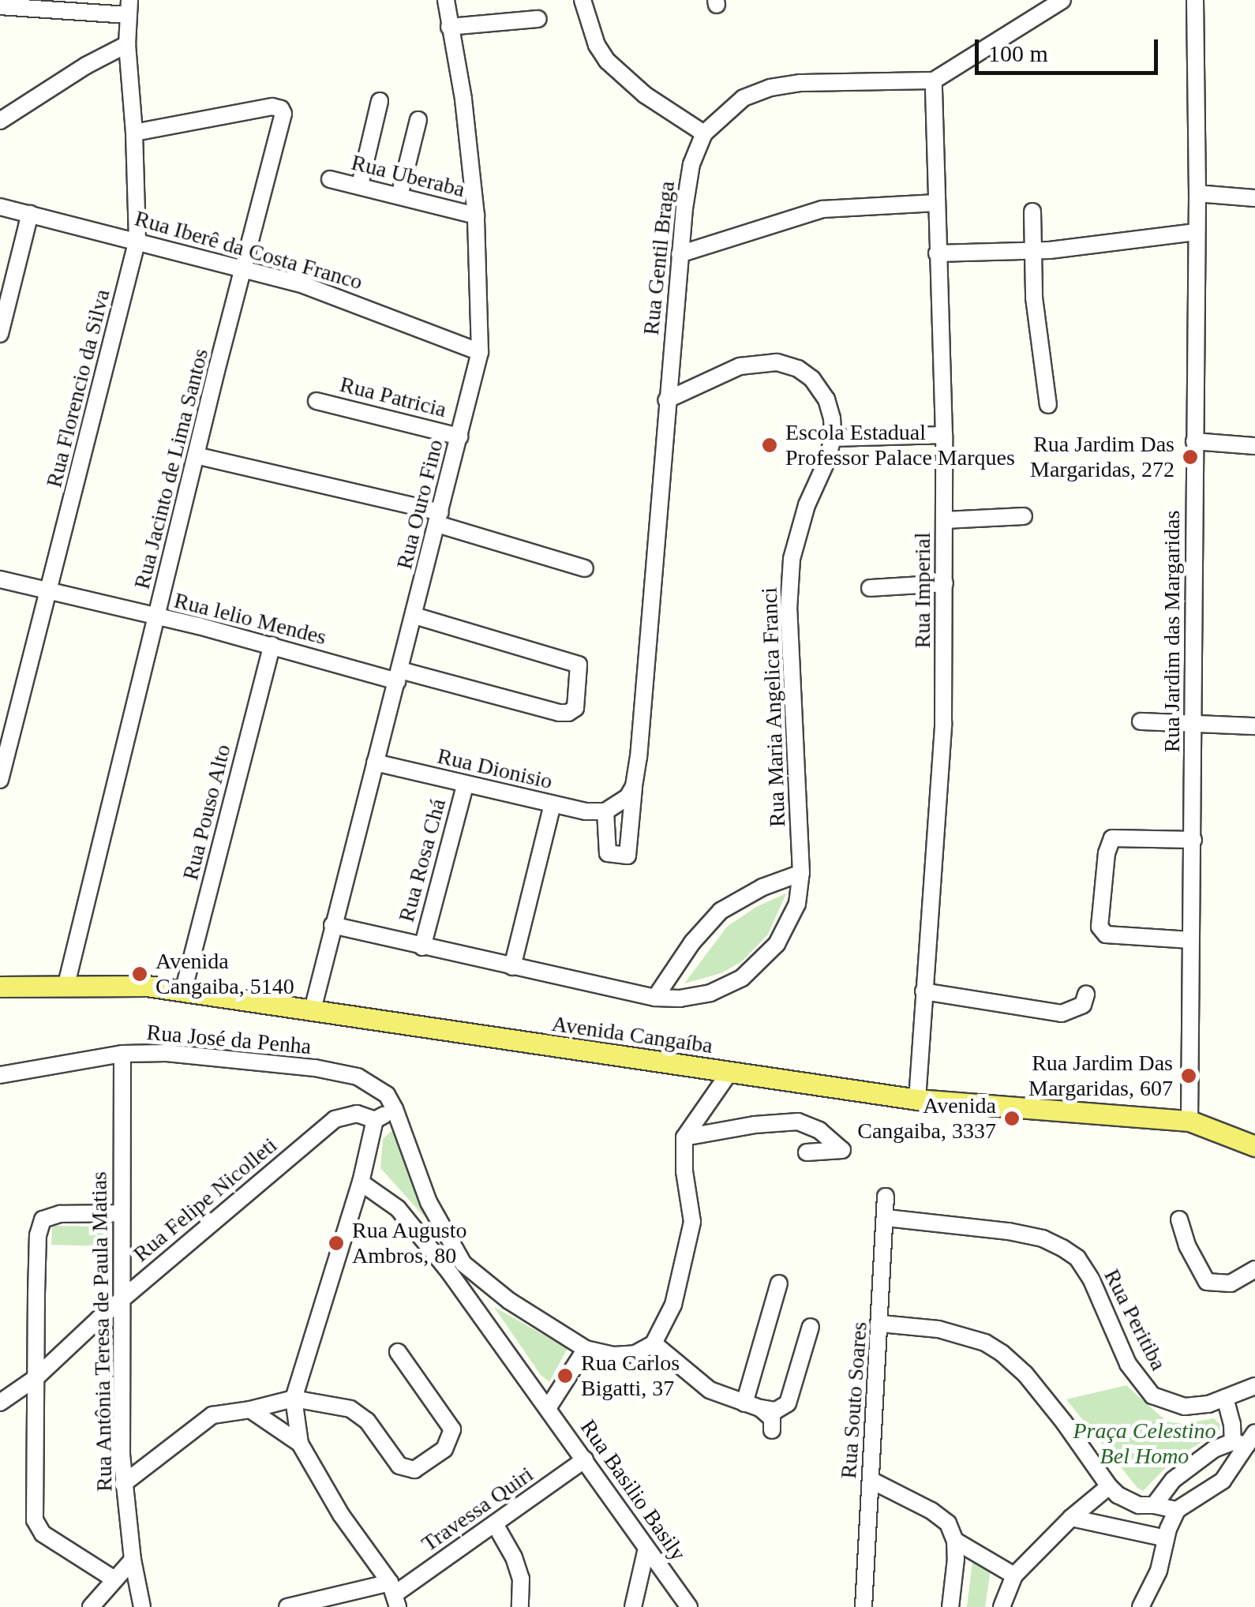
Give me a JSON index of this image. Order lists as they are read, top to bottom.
{
  "streets": {
    "main road": ["Avenida Cangaíba"],
    "street": [
      "Rua Uberaba",
      "Rua Iberê da Costa Franco",
      "Rua Gentil Braga",
      "Rua Florencio da Silva",
      "Rua Patricia",
      "Rua Jacinto de Lima Santos",
      "Rua Ouro Fino",
      "Rua Imperial",
      "Rua lelio Mendes",
      "Rua Jardim das Margaridas",
      "Rua Maria Angelica Franci",
      "Rua Dionisio",
      "Rua Pouso Alto",
      "Rua Rosa Chá",
      "Rua José da Penha",
      "Rua Felipe Nicolleti",
      "Rua Peritiba",
      "Rua Antônia Teresa de Paula Matias",
      "Rua Souto Soares",
      "Rua Basilio Basily",
      "Travessa Quiri"
    ]
  },
  "crossings": [
    ["Rua Uberaba", "Rua Ouro Fino"],
    ["Rua Iberê da Costa Franco", "Rua Florencio da Silva"],
    ["Rua Iberê da Costa Franco", "Rua Jacinto de Lima Santos"],
    ["Rua Iberê da Costa Franco", "Rua Ouro Fino"],
    ["Rua Gentil Braga", "Rua Imperial"],
    ["Rua Gentil Braga", "Rua Maria Angelica Franci"],
    ["Rua Gentil Braga", "Rua Dionisio"],
    ["Rua Florencio da Silva", "Rua Jacinto de Lima Santos"],
    ["Rua Florencio da Silva", "Rua lelio Mendes"],
    ["Rua Patricia", "Rua Ouro Fino"],
    ["Rua Jacinto de Lima Santos", "Rua lelio Mendes"],
    ["Rua Jacinto de Lima Santos", "Avenida Cangaíba"],
    ["Rua Ouro Fino", "Rua lelio Mendes"],
    ["Rua Ouro Fino", "Rua Dionisio"],
    ["Rua Ouro Fino", "Avenida Cangaíba"],
    ["Rua Imperial", "Avenida Cangaíba"],
    ["Rua lelio Mendes", "Rua Pouso Alto"],
    ["Rua Jardim das Margaridas", "Avenida Cangaíba"],
    ["Rua Dionisio", "Rua Rosa Chá"],
    ["Rua Pouso Alto", "Avenida Cangaíba"],
    ["Rua José da Penha", "Rua Antônia Teresa de Paula Matias"],
    ["Rua Felipe Nicolleti", "Rua Antônia Teresa de Paula Matias"],
    ["Rua Peritiba", "Rua Souto Soares"],
    ["Rua Basilio Basily", "Travessa Quiri"]
  ],
  "parks": ["Praça Celestino Bel Homo"],
  "places": [
    "Escola Estadual Professor Palace Marques",
    "Rua Jardim Das Margaridas, 272",
    "Avenida Cangaiba, 5140",
    "Rua Jardim Das Margaridas, 607",
    "Avenida Cangaiba, 3337",
    "Rua Augusto Ambros, 80",
    "Rua Carlos Bigatti, 37"
  ],
  "scale_bar": "100 m"
}
